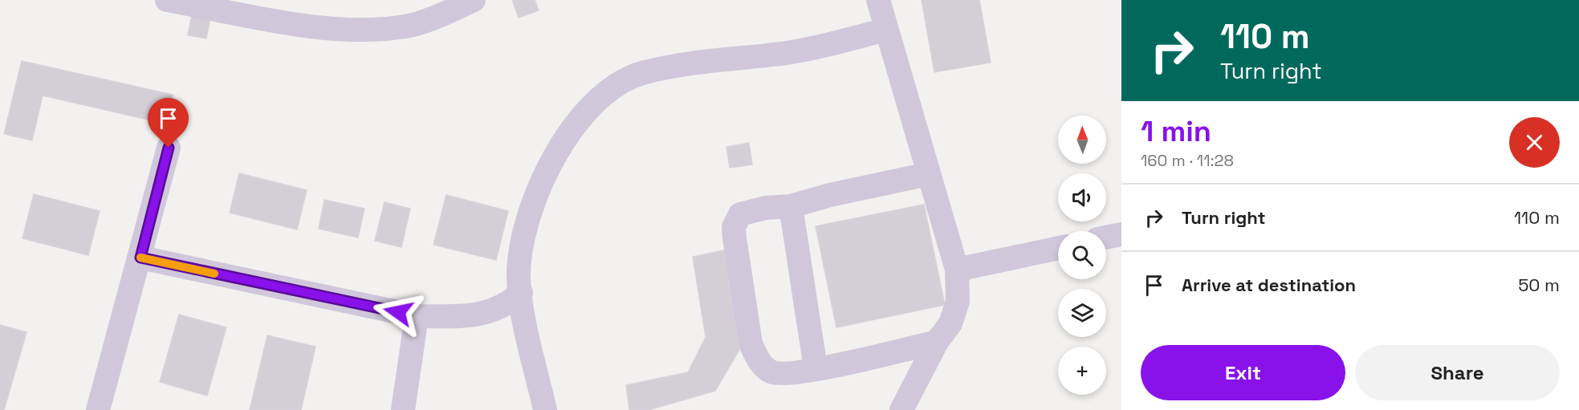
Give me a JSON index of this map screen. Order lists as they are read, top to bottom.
{
  "north": "top",
  "page": {
    "turn": ["110 m", "Turn right"],
    "heading": ["1 min", "160 m · 11:28"],
    "map_buttons": "+",
    "list": [
      {
        "name": "Turn right",
        "value": "110 m"
      },
      {
        "name": "Arrive at destination",
        "value": "50 m"
      }
    ],
    "buttons": ["Exit", "Share"]
  }
}
